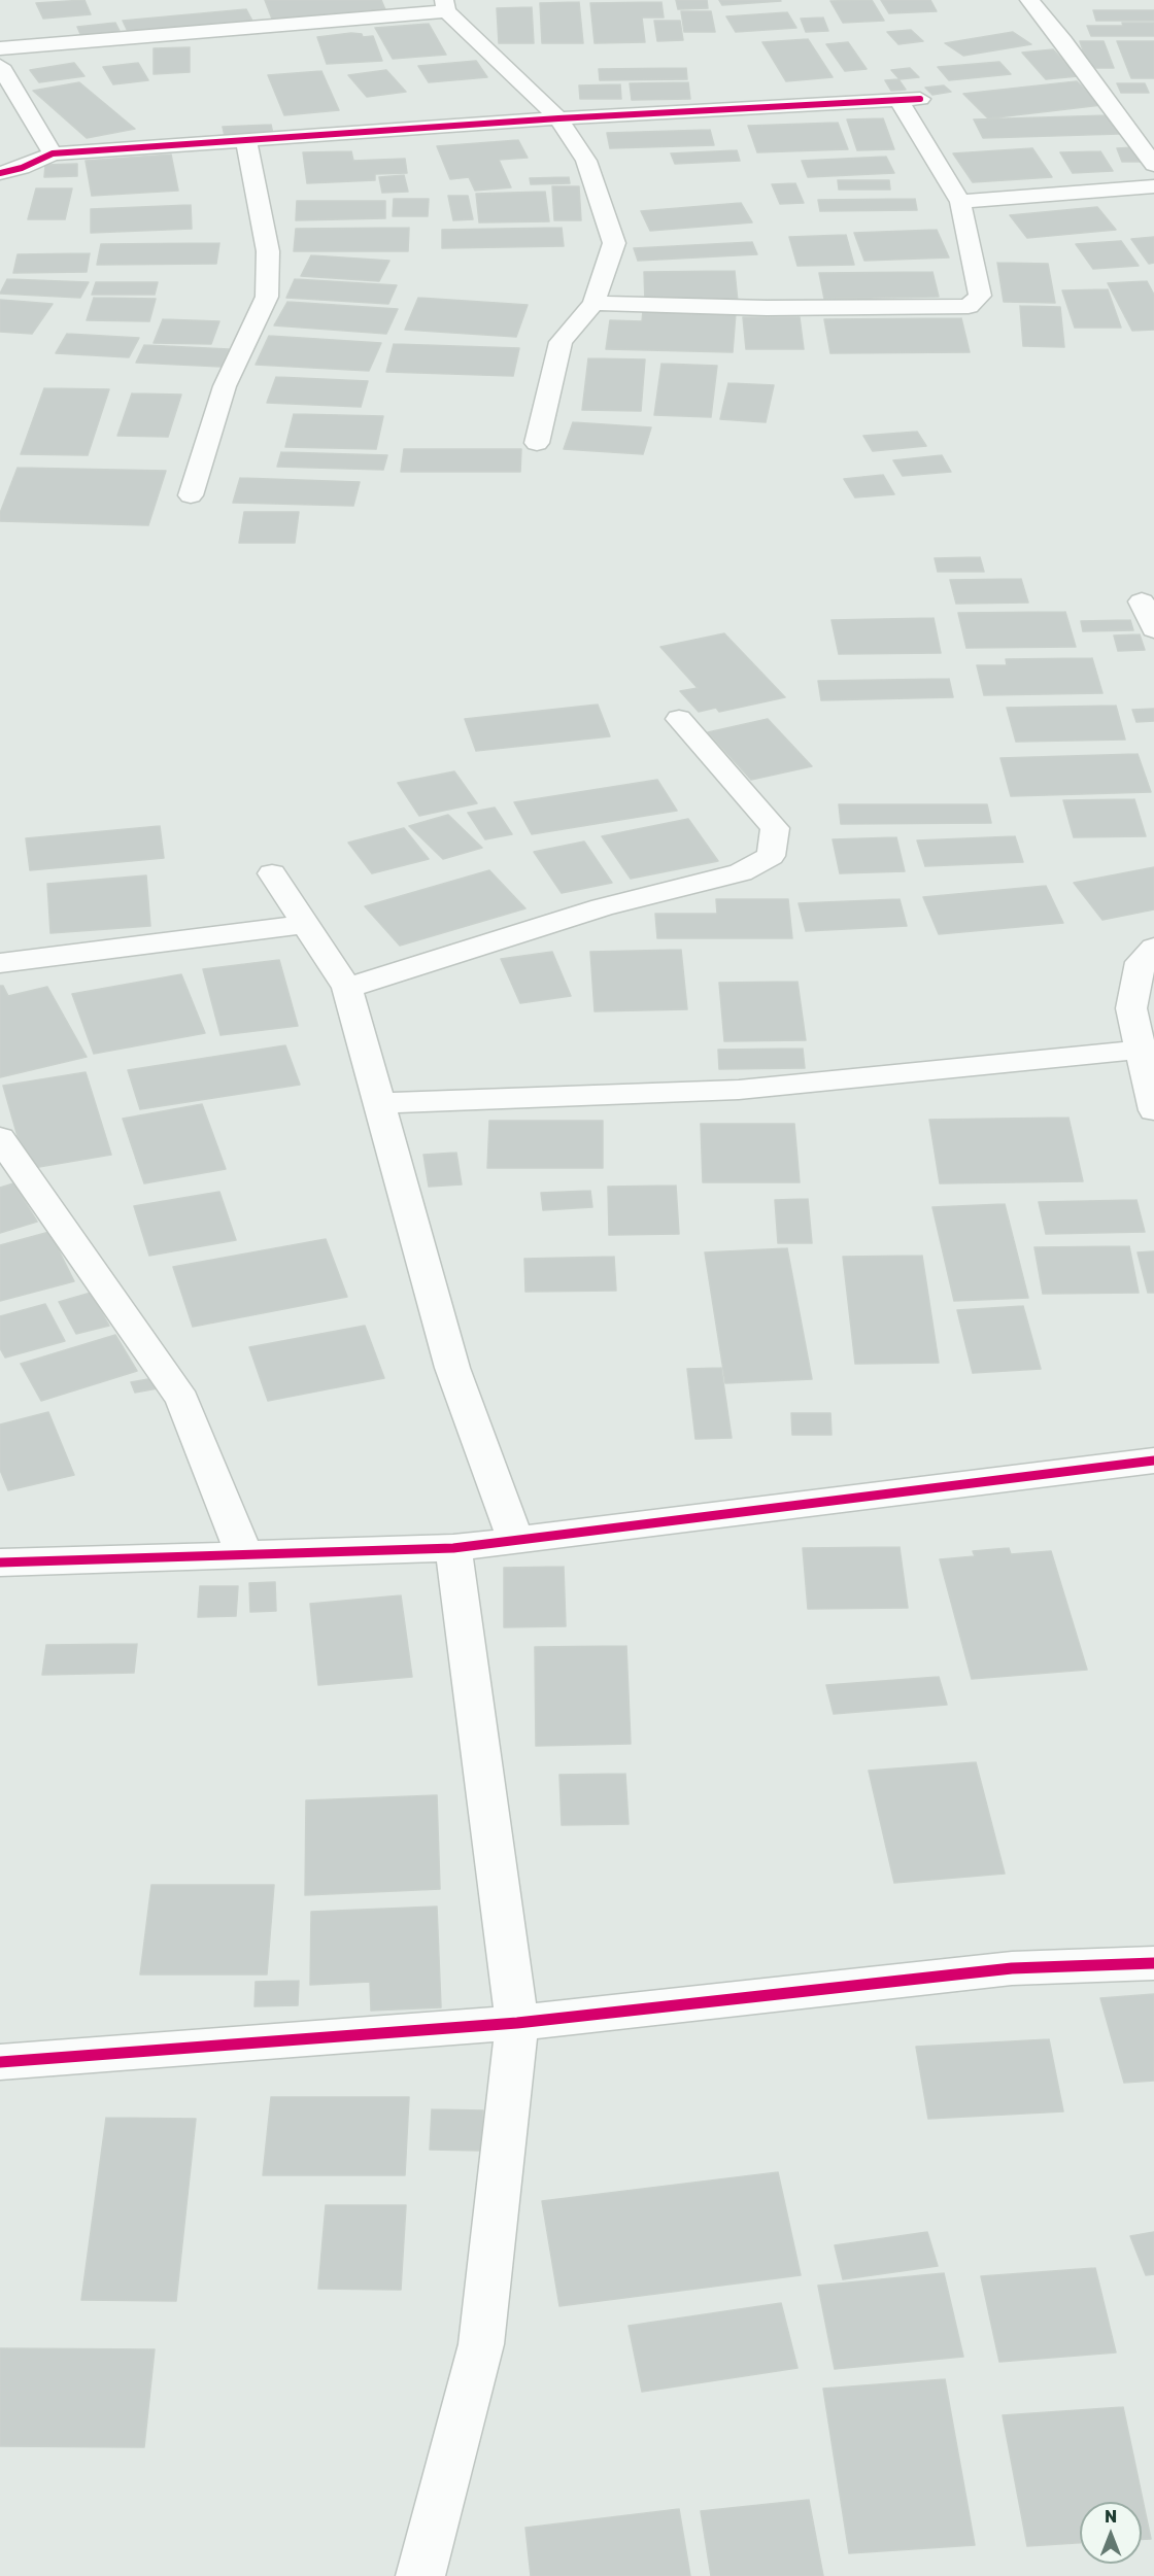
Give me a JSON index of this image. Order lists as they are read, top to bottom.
{
  "north": "top"
}
